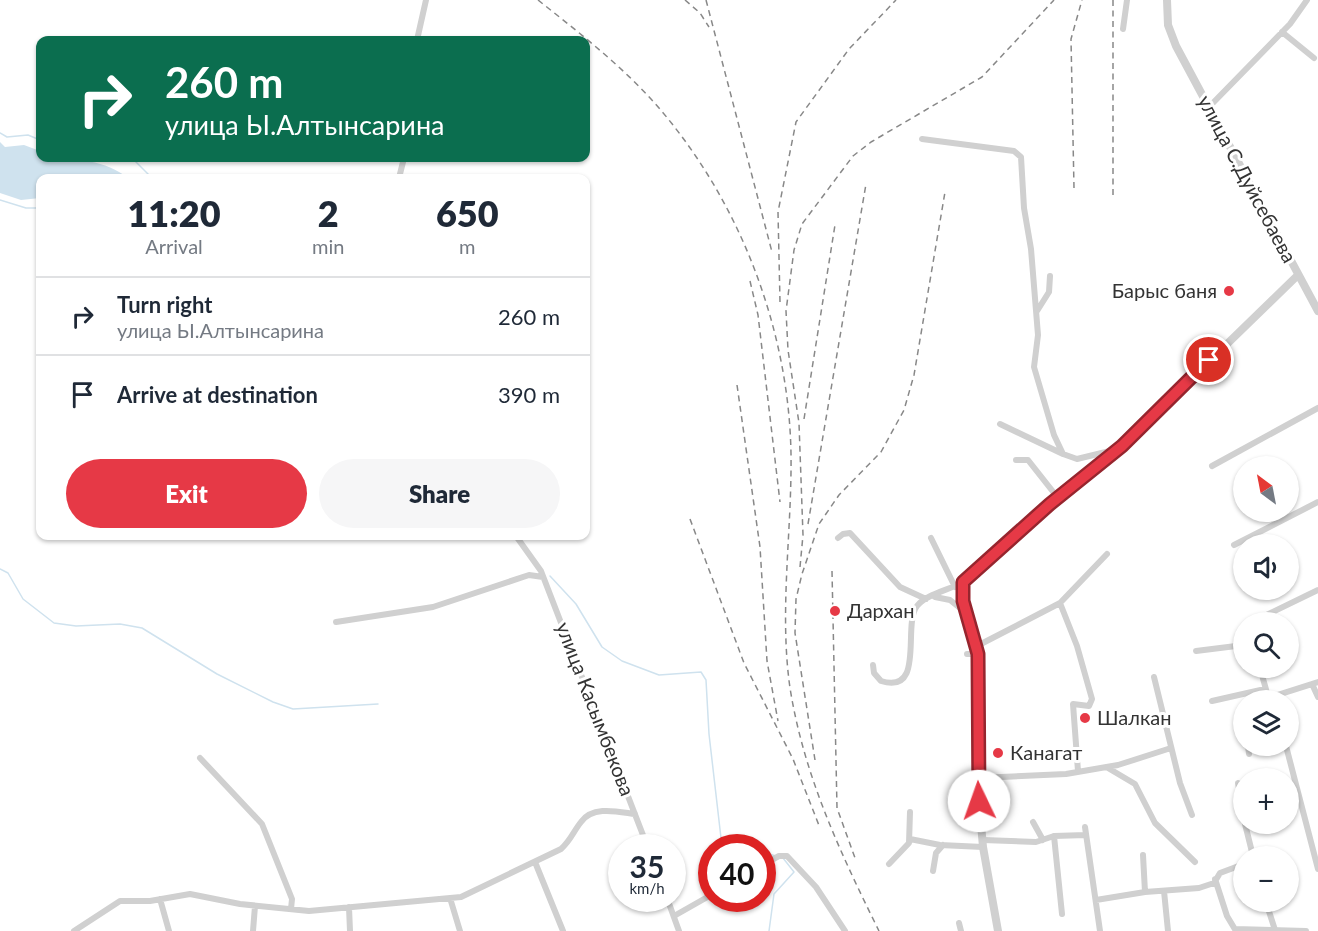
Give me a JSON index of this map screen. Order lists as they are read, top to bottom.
{
  "streets": {
    "street": ["улица С.Дуйсебаева", "улица Касымбекова"]
  },
  "places": [
    "Барыс баня",
    "Дархан",
    "Шалкан",
    "Канагат"
  ],
  "north": "top left",
  "page": {
    "turn": ["260 m", "улица Ы.Алтынсарина"],
    "eta": [
      "11:20",
      "Arrival",
      "2",
      "min",
      "650",
      "m"
    ],
    "list": [
      {
        "name": "Turn right",
        "note": "улица Ы.Алтынсарина",
        "value": "260 m"
      },
      {
        "name": "Arrive at destination",
        "value": "390 m"
      }
    ],
    "buttons": ["Exit", "Share"],
    "map_buttons": ["+", "−"],
    "speed": "35 km/h",
    "limit": "40"
  }
}
